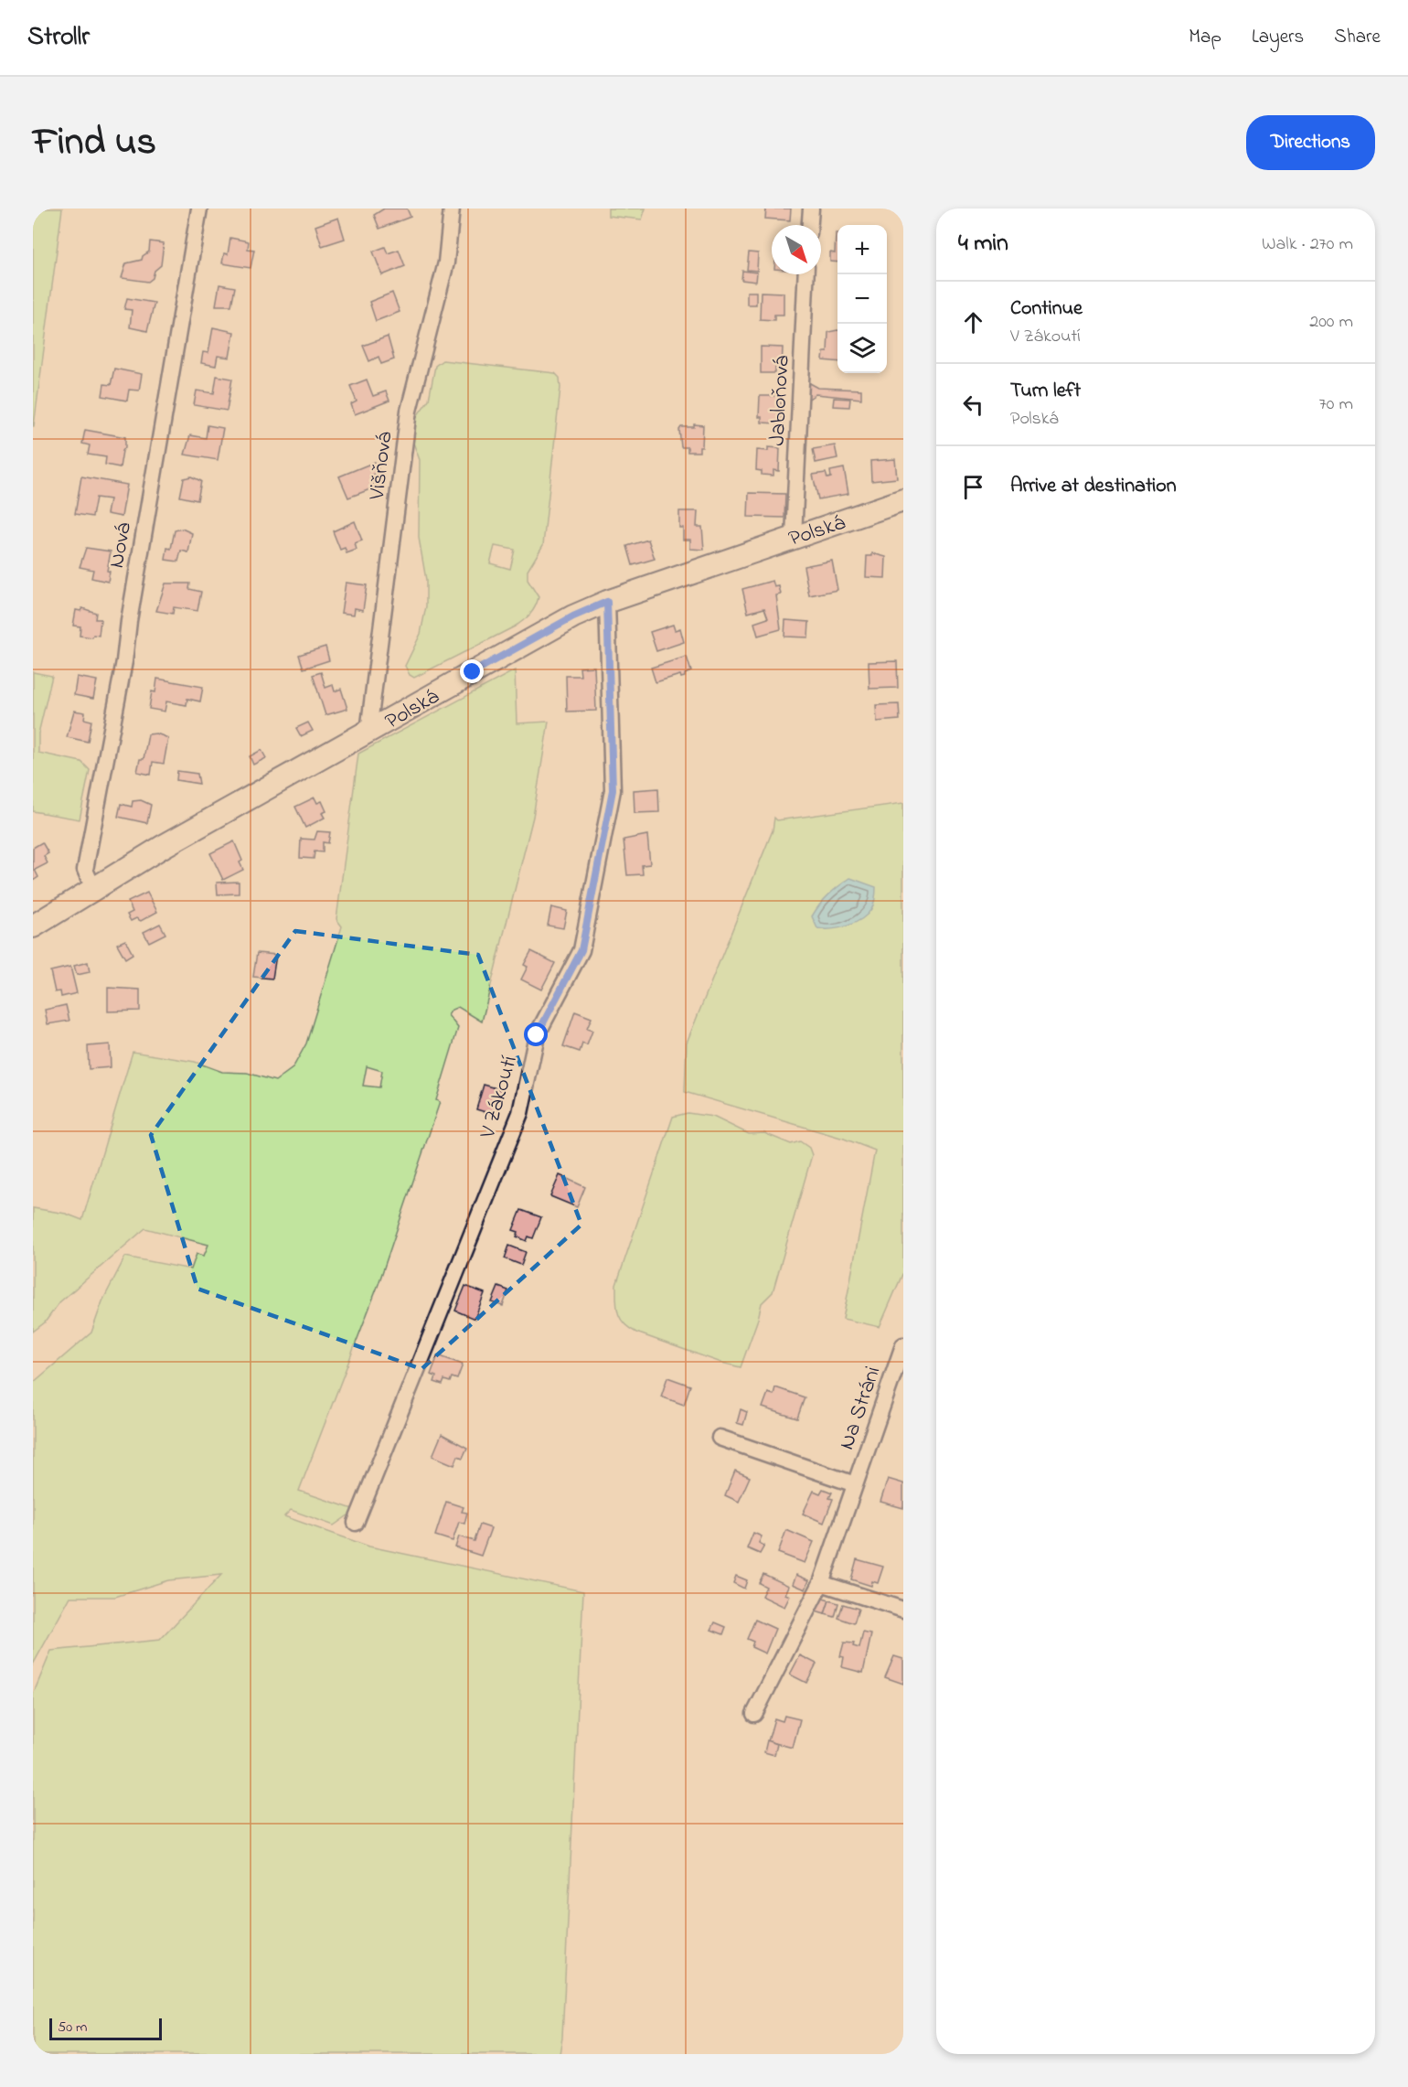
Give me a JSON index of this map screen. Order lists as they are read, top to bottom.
{
  "streets": {
    "street": [
      "Jabloňová",
      "Višňová",
      "Polská",
      "Nová",
      "V Zákoutí",
      "Na Stráni"
    ]
  },
  "crossings": [
    ["Jabloňová", "Polská"],
    ["Višňová", "Polská"],
    ["Polská", "Nová"],
    ["Polská", "V Zákoutí"]
  ],
  "scale_bar": "50 m",
  "north": "bottom right",
  "page": {
    "header": "Strollr",
    "nav": ["Map", "Layers", "Share"],
    "title": "Find us",
    "buttons": "Directions",
    "heading": ["4 min", "Walk · 270 m"],
    "map_buttons": ["+", "−"],
    "list": [
      ["Continue", "V Zákoutí", "200 m"],
      ["Turn left", "Polská", "70 m"],
      "Arrive at destination"
    ],
    "scale": "50 m"
  }
}
